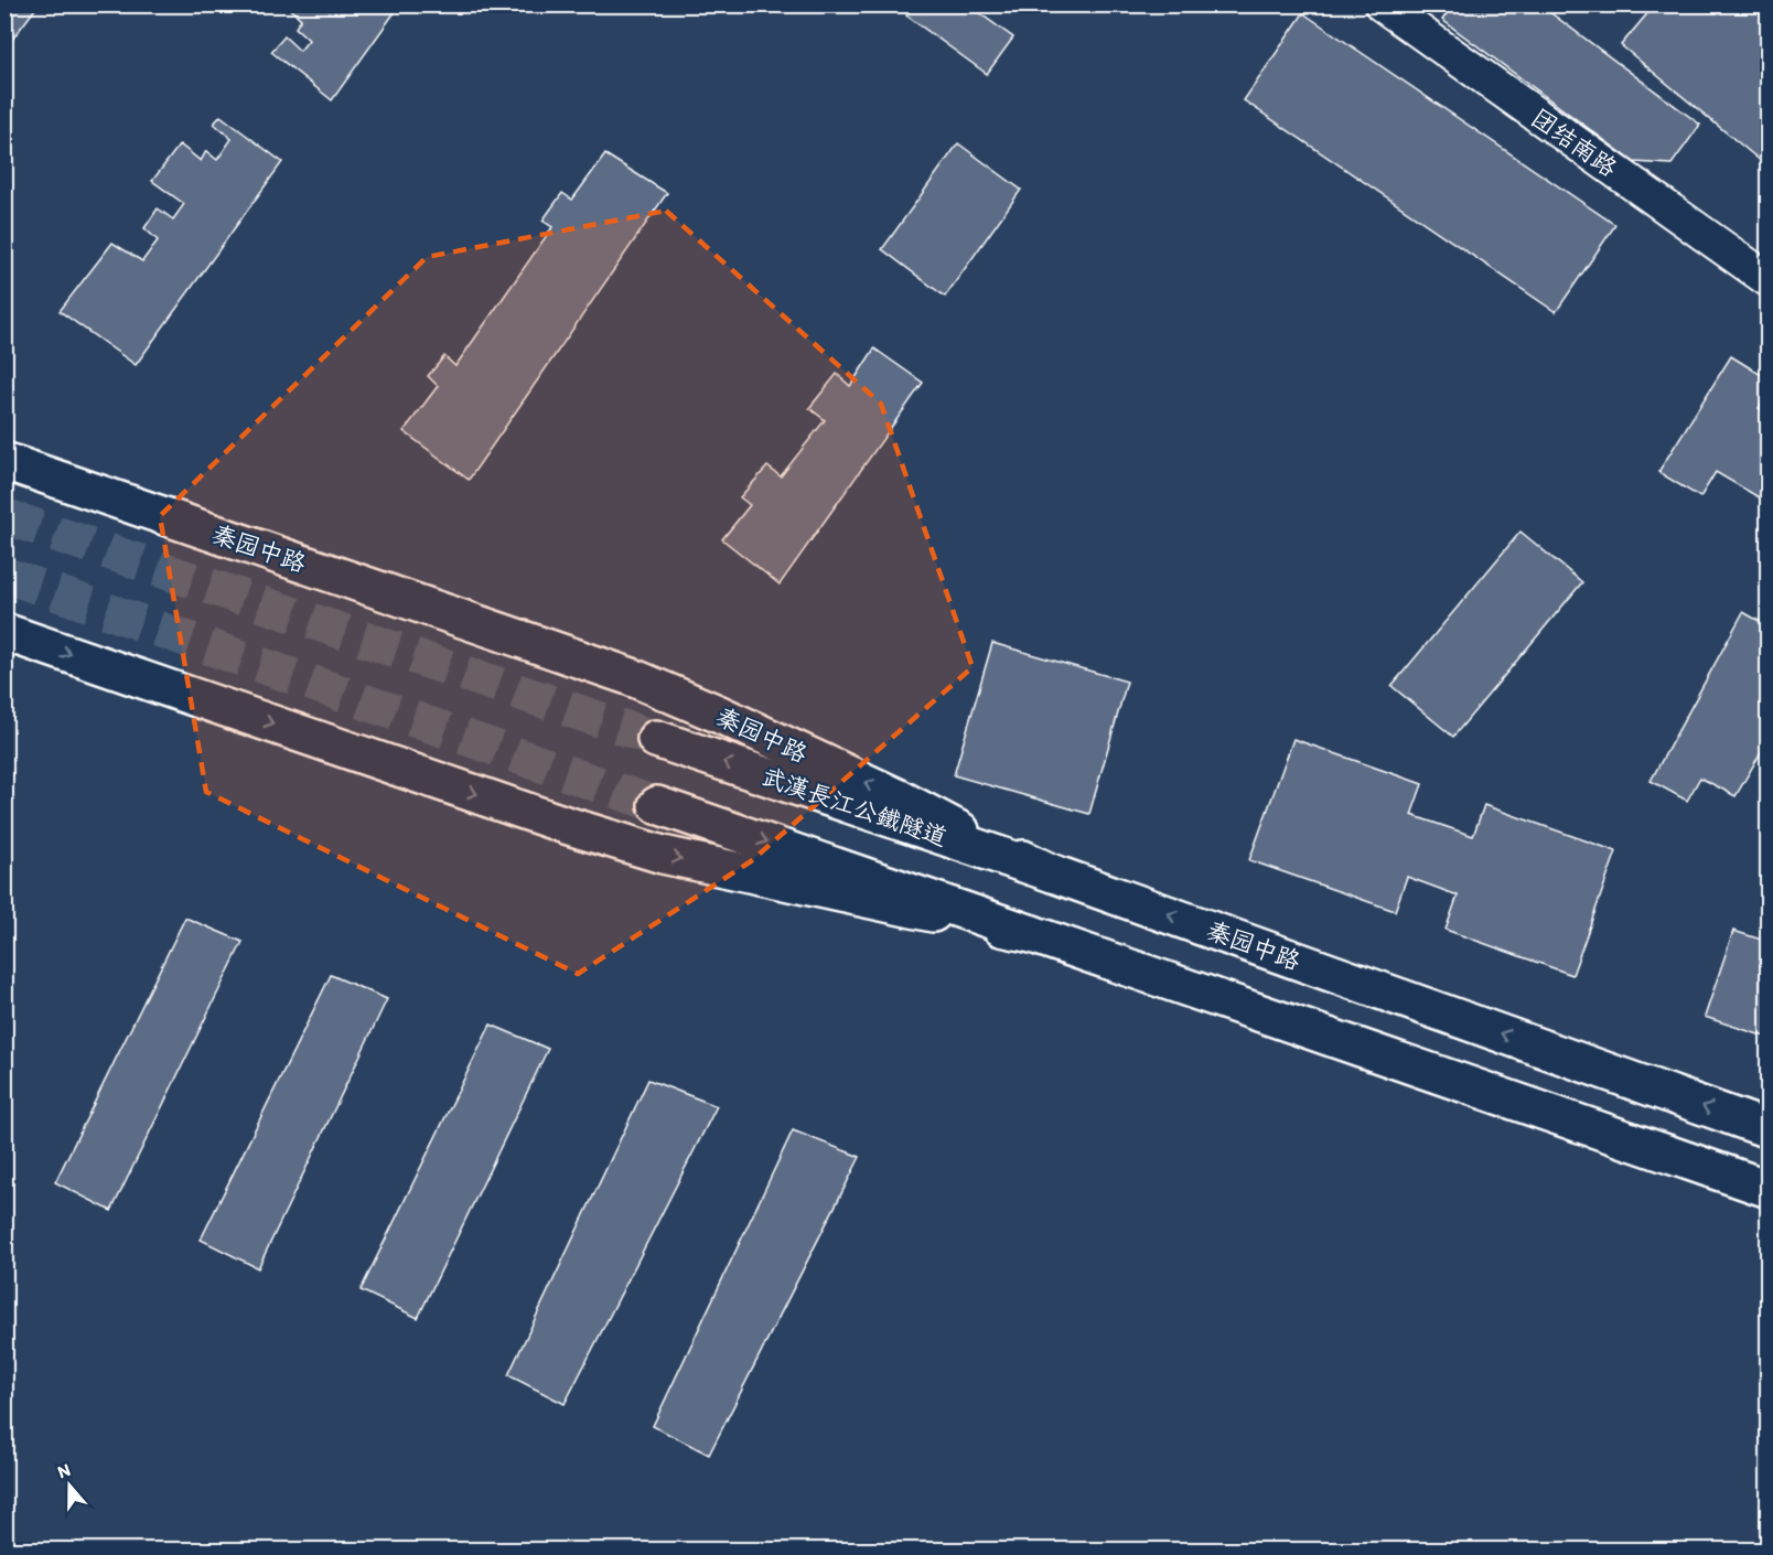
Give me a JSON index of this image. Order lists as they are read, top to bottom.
{
  "streets": {
    "main road": ["秦园中路", "武漢長江公鐵隧道"],
    "street": ["团结南路"]
  },
  "crossings": [
    ["秦园中路", "武漢長江公鐵隧道"]
  ],
  "north": "top"
}
